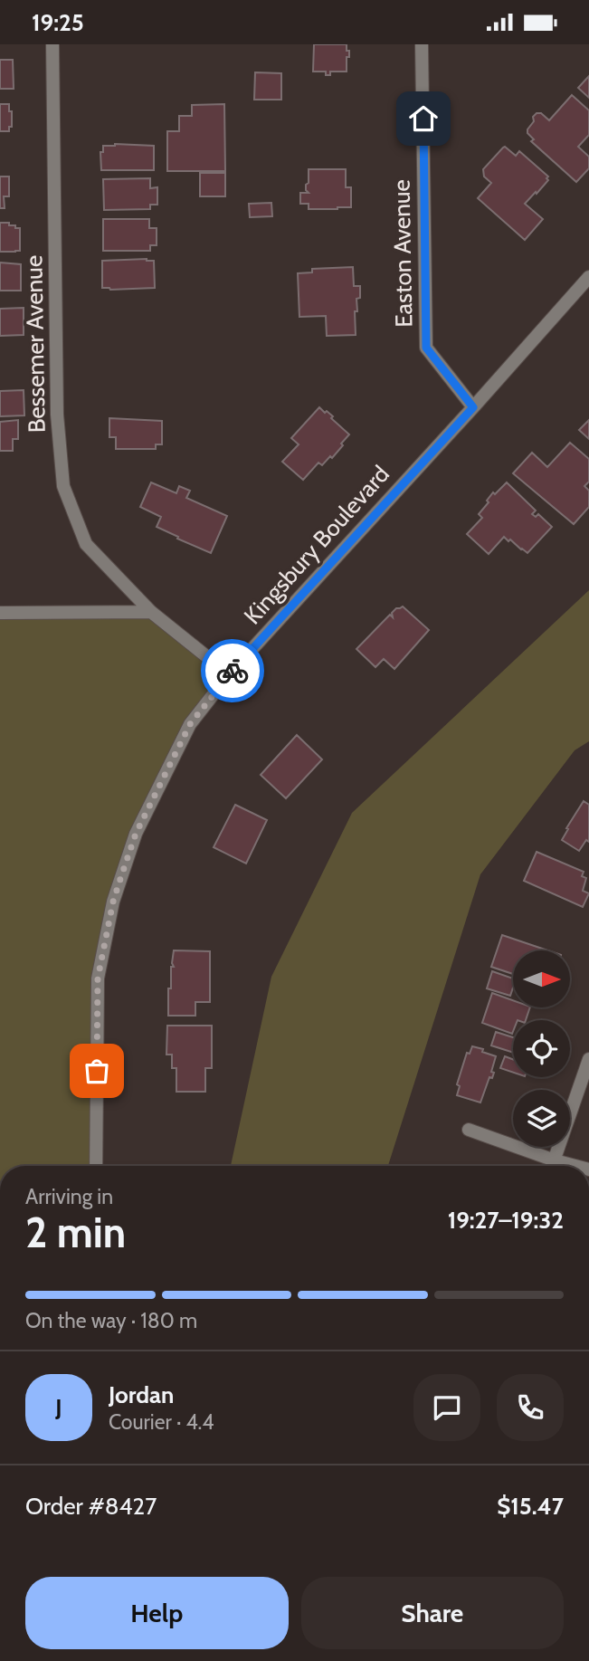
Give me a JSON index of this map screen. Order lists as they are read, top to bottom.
{
  "streets": {
    "street": ["Easton Avenue", "Bessemer Avenue", "Kingsbury Boulevard"]
  },
  "crossings": [
    ["Easton Avenue", "Kingsbury Boulevard"],
    ["Bessemer Avenue", "Kingsbury Boulevard"]
  ],
  "north": "right",
  "page": {
    "status": "19:25",
    "heading": ["2 min", "Arriving in", "19:27–19:32"],
    "panel": [
      "Jordan",
      "Courier · 4.4",
      "Order #8427",
      "$15.47"
    ],
    "bar": "On the way · 180 m",
    "round": "J",
    "buttons": ["Help", "Share"]
  }
}
